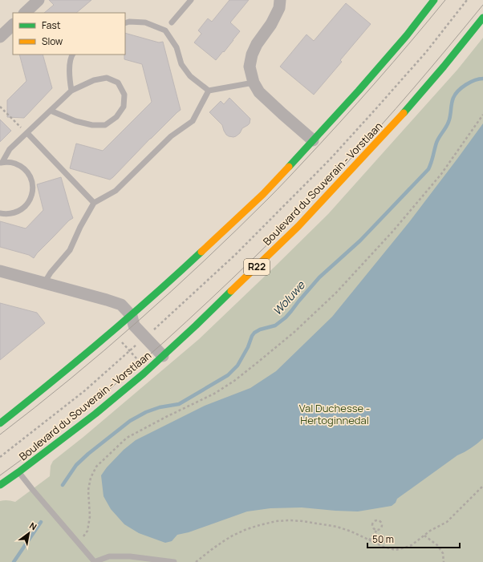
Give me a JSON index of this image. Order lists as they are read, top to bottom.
{
  "streets": {
    "main road": ["Boulevard du Souverain - Vorstlaan", "R22"]
  },
  "water": ["Woluwe"],
  "parks": ["Val Duchesse - Hertoginnedal"],
  "legend": ["Fast", "Slow"],
  "scale_bar": "50 m",
  "north": "top right"
}
